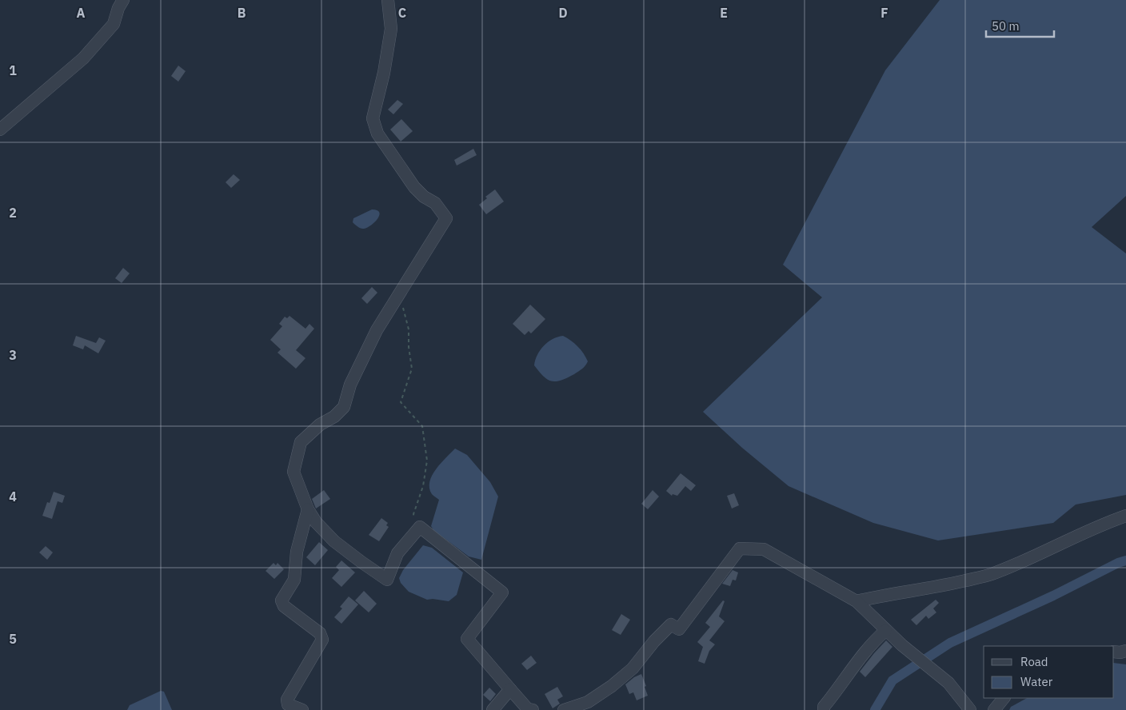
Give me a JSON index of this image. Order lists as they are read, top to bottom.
{
  "legend": ["Road", "Water"],
  "scale_bar": "50 m",
  "grid": {
    "columns": [
      "A",
      "B",
      "C",
      "D",
      "E",
      "F"
    ],
    "rows": [
      "1",
      "2",
      "3",
      "4",
      "5"
    ]
  }
}
